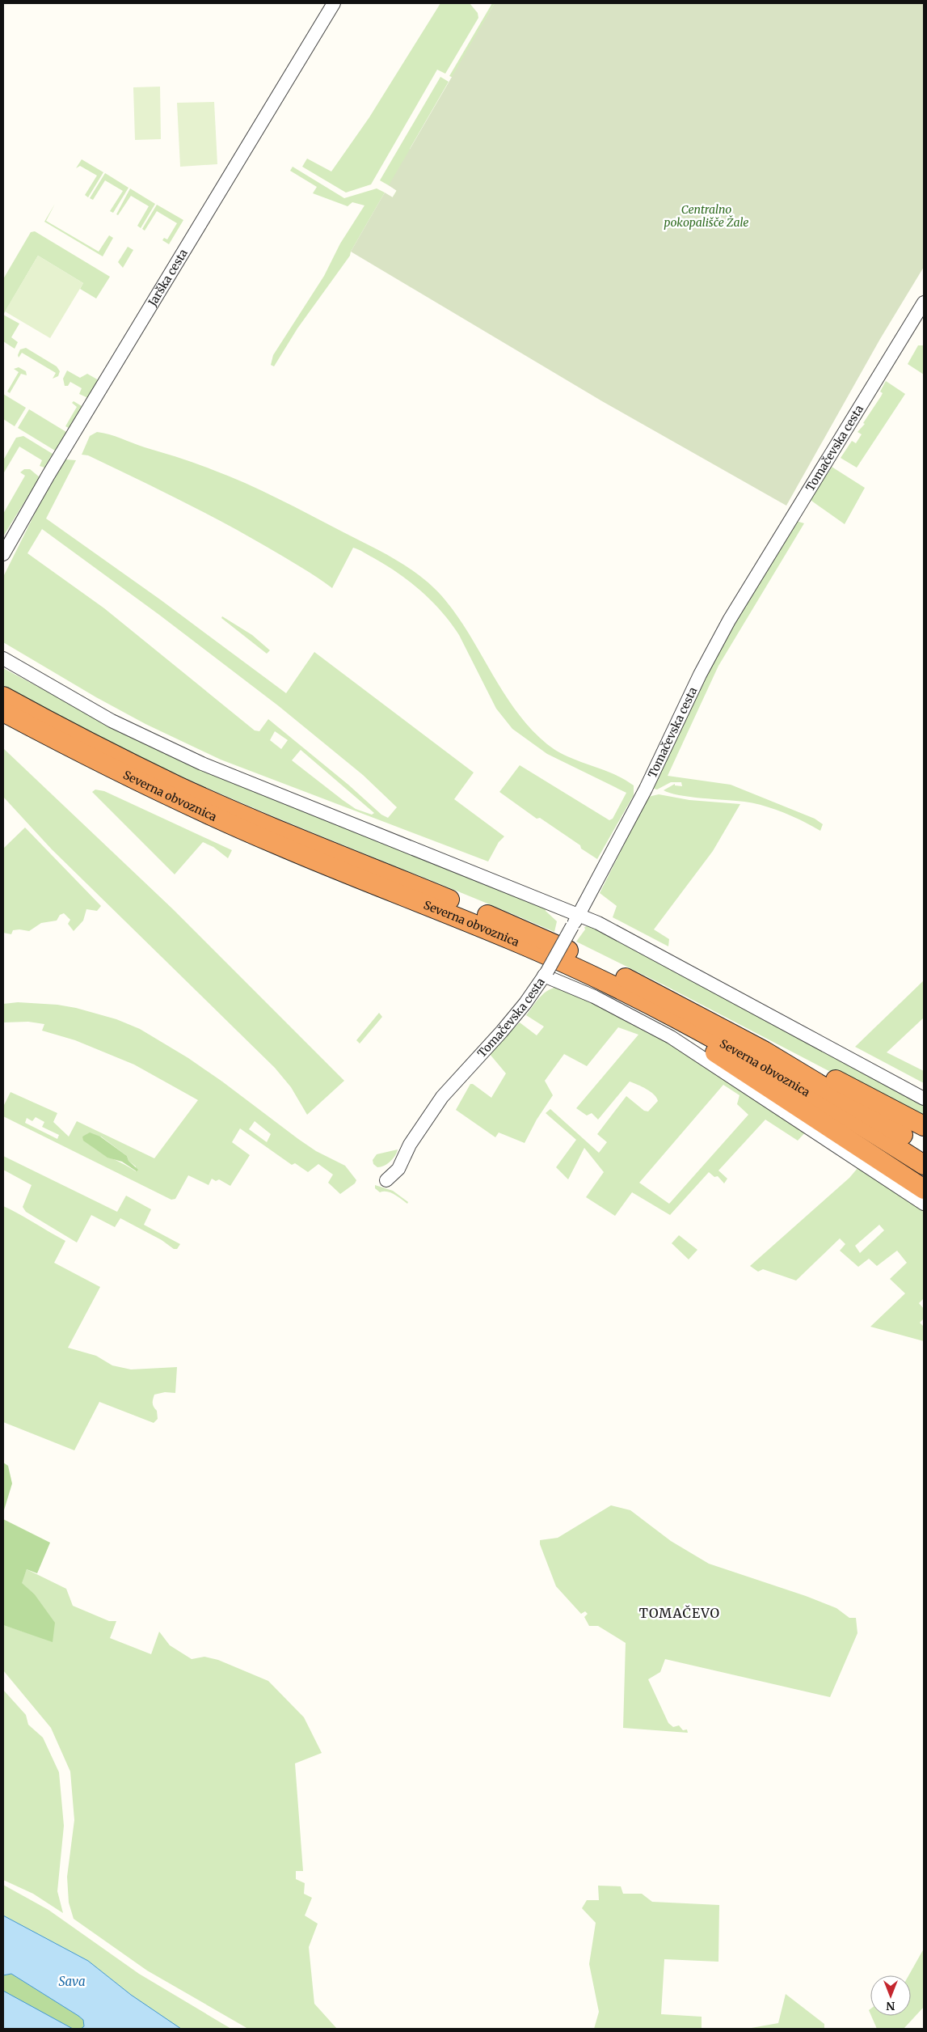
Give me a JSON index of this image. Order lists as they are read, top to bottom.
{
  "streets": {
    "highway": ["Severna obvoznica"],
    "street": ["Jarška cesta", "Tomačevska cesta"]
  },
  "districts": ["TOMAČEVO"],
  "water": ["Sava"],
  "parks": ["Centralno pokopališče Žale"],
  "north": "bottom"
}
